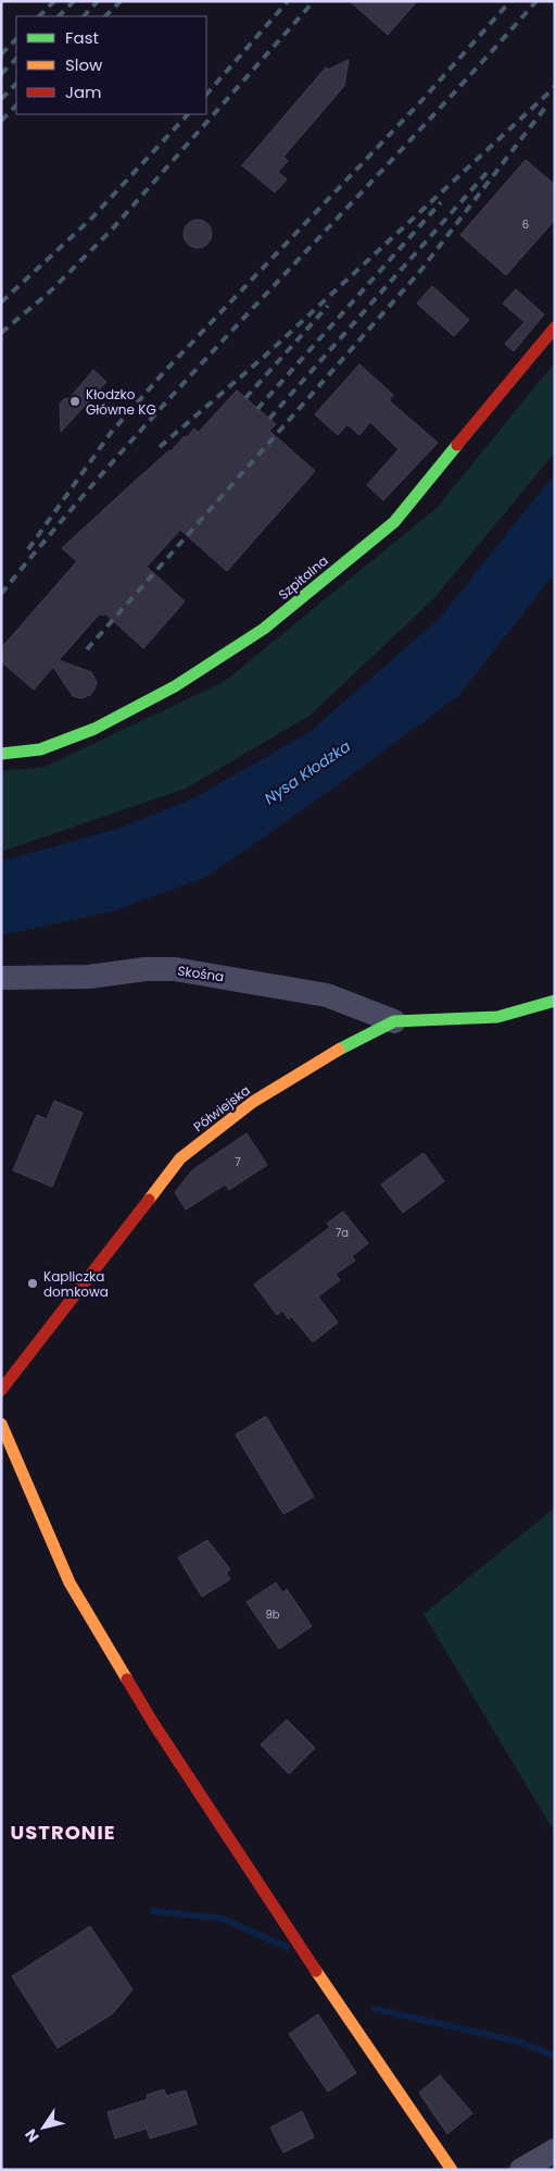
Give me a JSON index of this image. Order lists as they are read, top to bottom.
{
  "streets": {
    "street": ["Szpitalna", "Skośna", "Półwiejska"]
  },
  "crossings": [
    ["Skośna", "Półwiejska"]
  ],
  "districts": ["USTRONIE"],
  "water": ["Nysa Kłodzka"],
  "places": ["Kłodzko Główne KG", "Kapliczka domkowa"],
  "house_numbers": [
    "6",
    "7",
    "7a",
    "9b"
  ],
  "legend": ["Fast", "Slow", "Jam"],
  "north": "bottom left"
}
